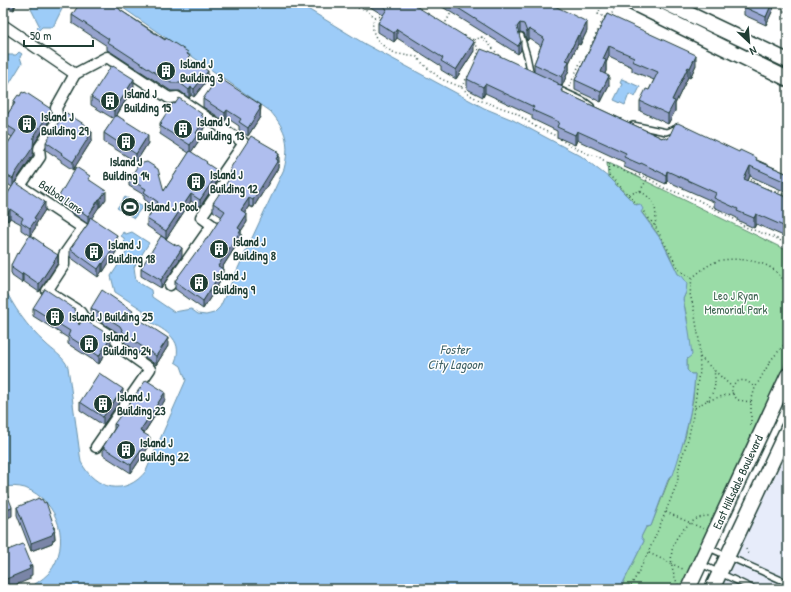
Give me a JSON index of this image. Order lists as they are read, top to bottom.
{
  "streets": {
    "main road": ["East Hillsdale Boulevard"],
    "street": ["Balboa Lane"]
  },
  "water": ["Foster City Lagoon"],
  "parks": ["Leo J Ryan Memorial Park"],
  "places": {
    "building": [
      "Island J Building 3",
      "Island J Building 15",
      "Island J Building 29",
      "Island J Building 13",
      "Island J Building 14",
      "Island J Building 12",
      "Island J Building 8",
      "Island J Building 18",
      "Island J Building 9",
      "Island J Building 25",
      "Island J Building 24",
      "Island J Building 23",
      "Island J Building 22"
    ],
    "sports": ["Island J Pool"]
  },
  "scale_bar": "50 m",
  "north": "bottom right"
}
